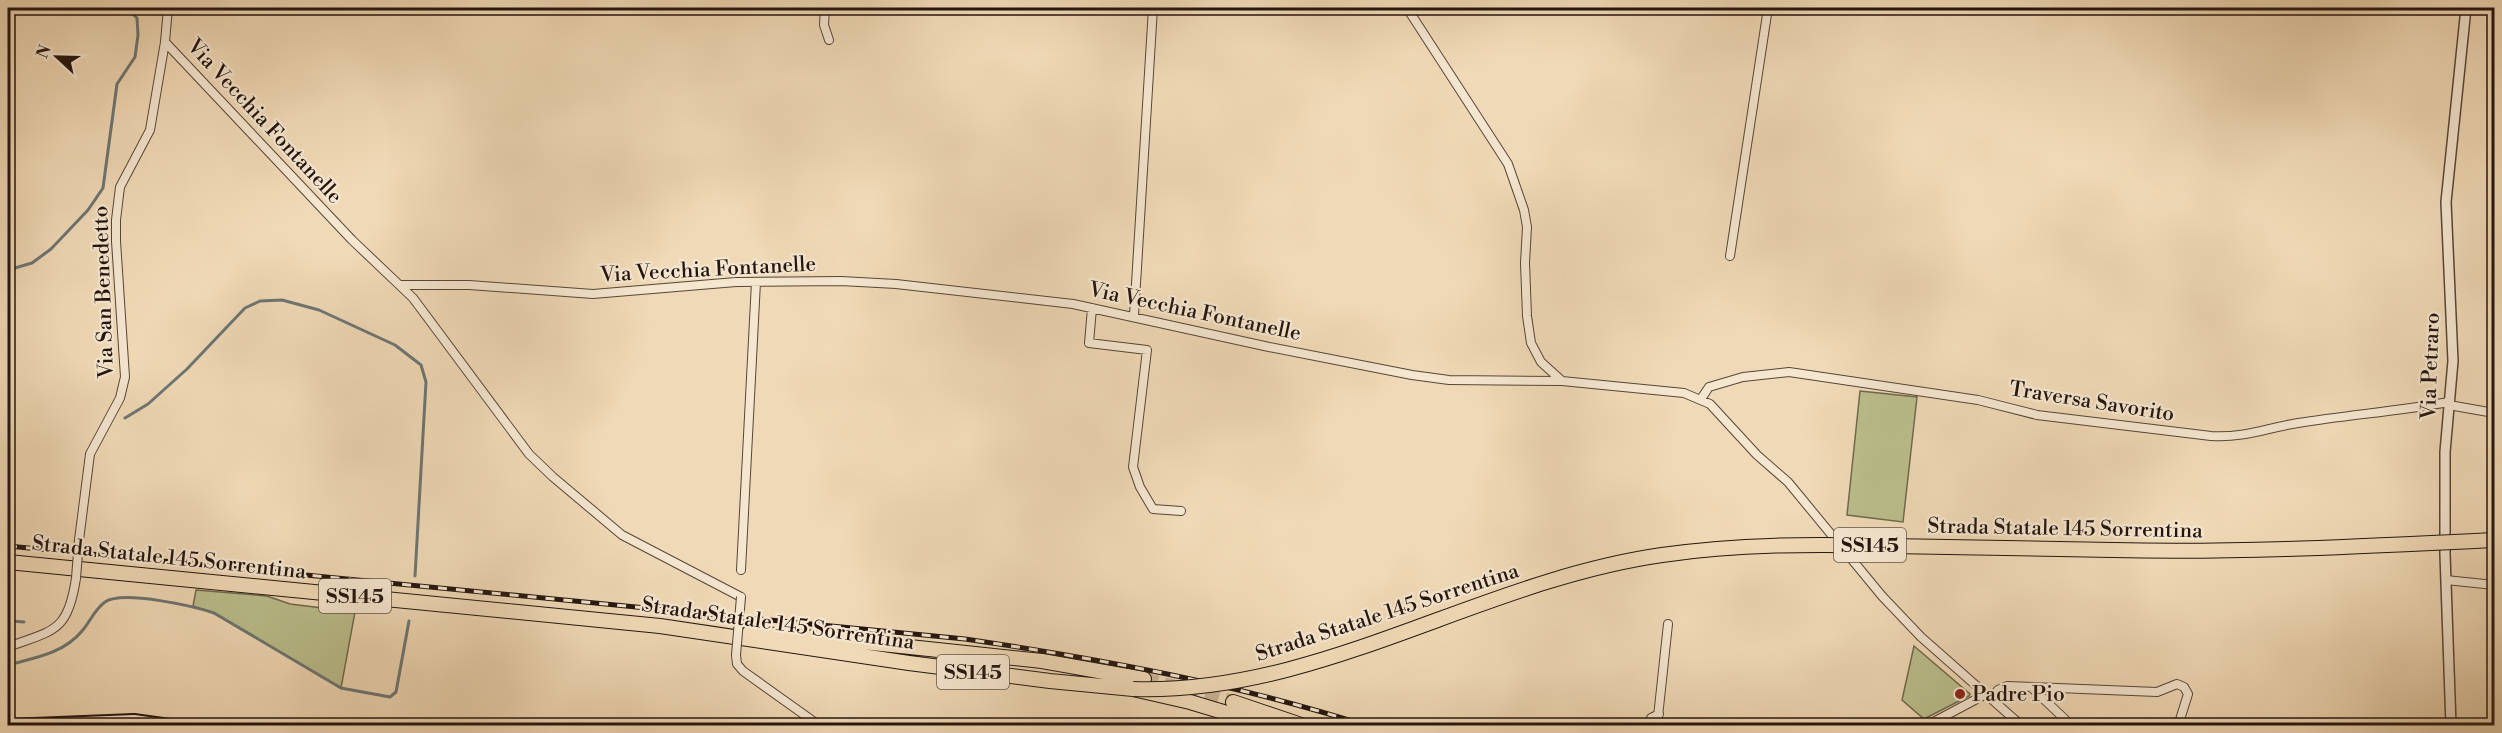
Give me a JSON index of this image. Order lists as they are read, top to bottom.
{
  "streets": {
    "highway": ["Strada Statale 145 Sorrentina", "SS145"],
    "street": [
      "Via Vecchia Fontanelle",
      "Via San Benedetto",
      "Via Petraro",
      "Traversa Savorito"
    ]
  },
  "crossings": [
    ["Via Vecchia Fontanelle", "Via San Benedetto"],
    ["Via Vecchia Fontanelle", "Traversa Savorito"],
    ["Via Petraro", "Traversa Savorito"]
  ],
  "places": ["Padre Pio"],
  "north": "left"
}
